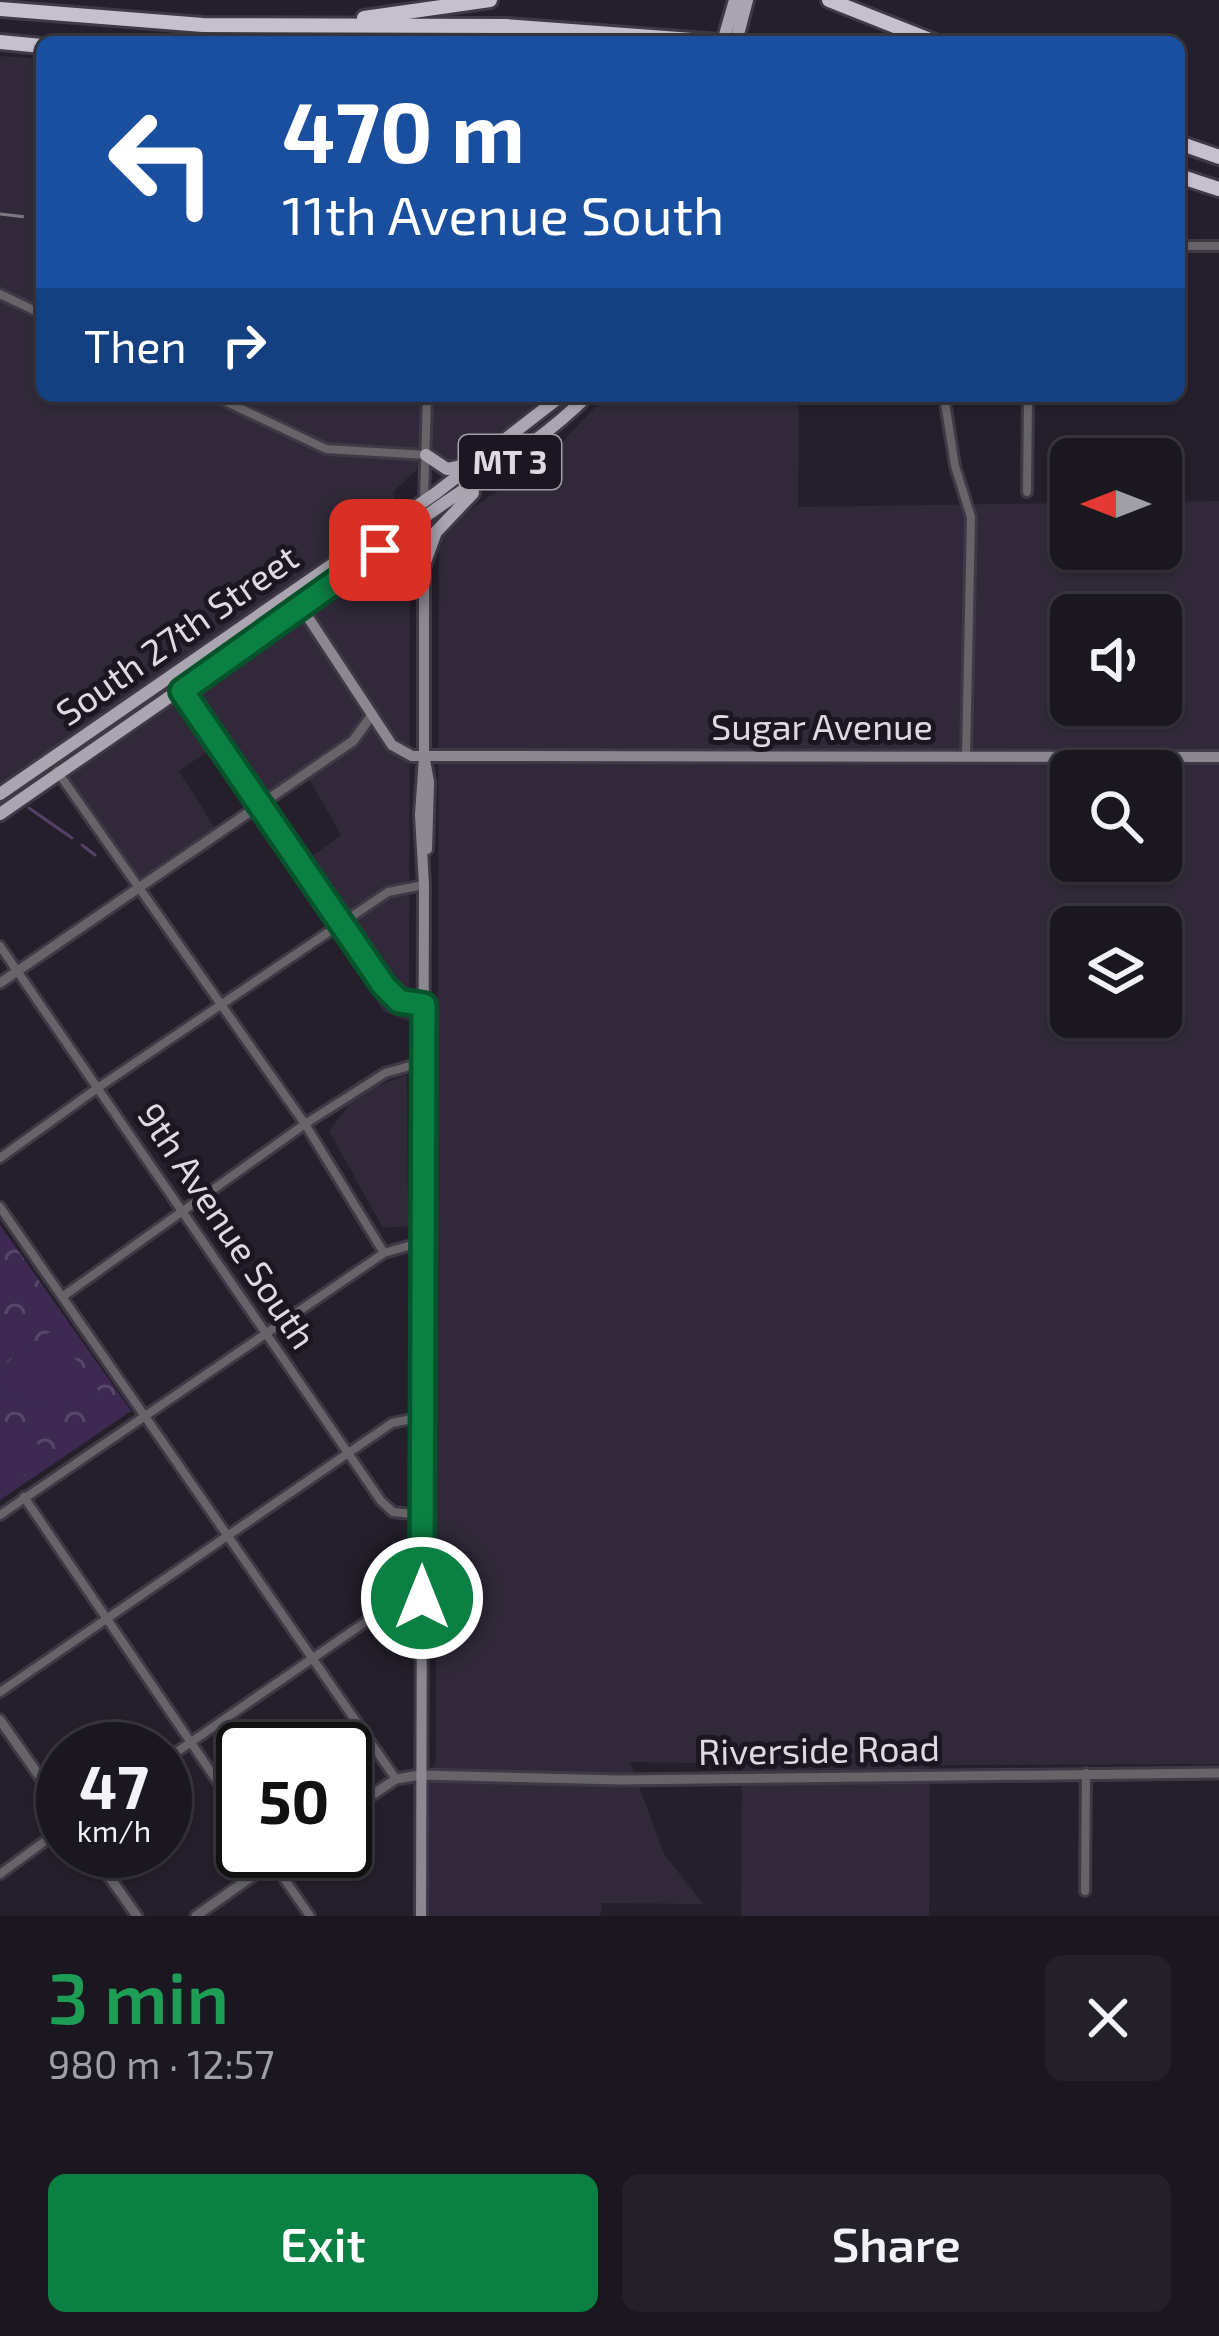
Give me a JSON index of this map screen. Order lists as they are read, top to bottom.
{
  "streets": {
    "main road": ["MT 3", "South 27th Street", "Sugar Avenue"],
    "street": ["9th Avenue South", "Riverside Road"]
  },
  "north": "left",
  "page": {
    "turn": ["470 m", "11th Avenue South"],
    "then": "Then",
    "speed": "47 km/h",
    "limit": "50",
    "heading": ["3 min", "980 m · 12:57"],
    "buttons": ["Exit", "Share"]
  }
}
